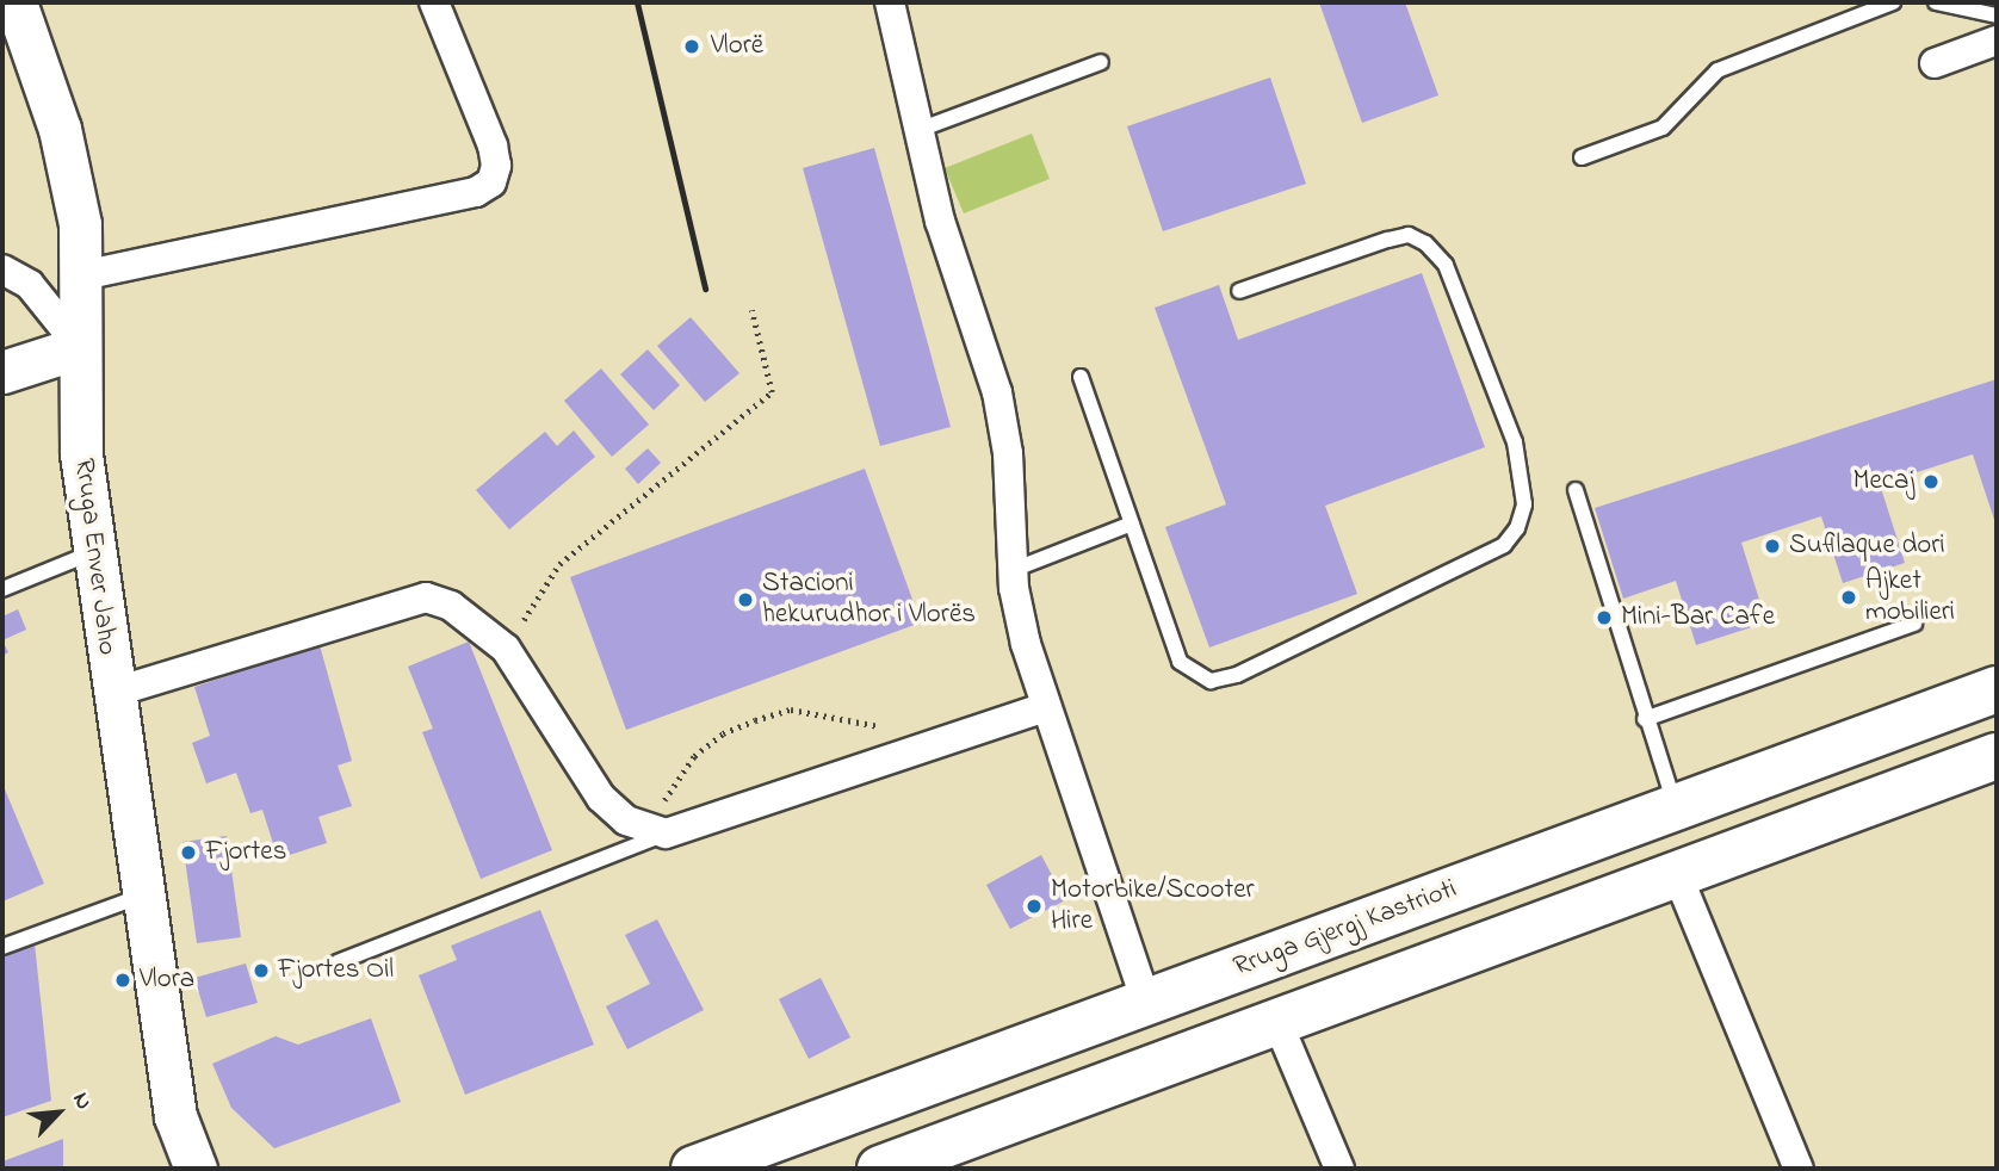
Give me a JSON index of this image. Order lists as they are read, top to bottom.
{
  "streets": {
    "main road": ["Rruga Gjergj Kastrioti"],
    "street": ["Rruga Enver Jaho"]
  },
  "places": [
    "Vlorë",
    "Mecaj",
    "Sufllaque dori",
    "Ajket mobilieri",
    "Stacioni hekurudhor i Vlorës",
    "Mini-Bar Cafe",
    "Fjortes",
    "Motorbike/Scooter Hire",
    "Fjortes Oil",
    "Vlora"
  ],
  "north": "top right"
}
